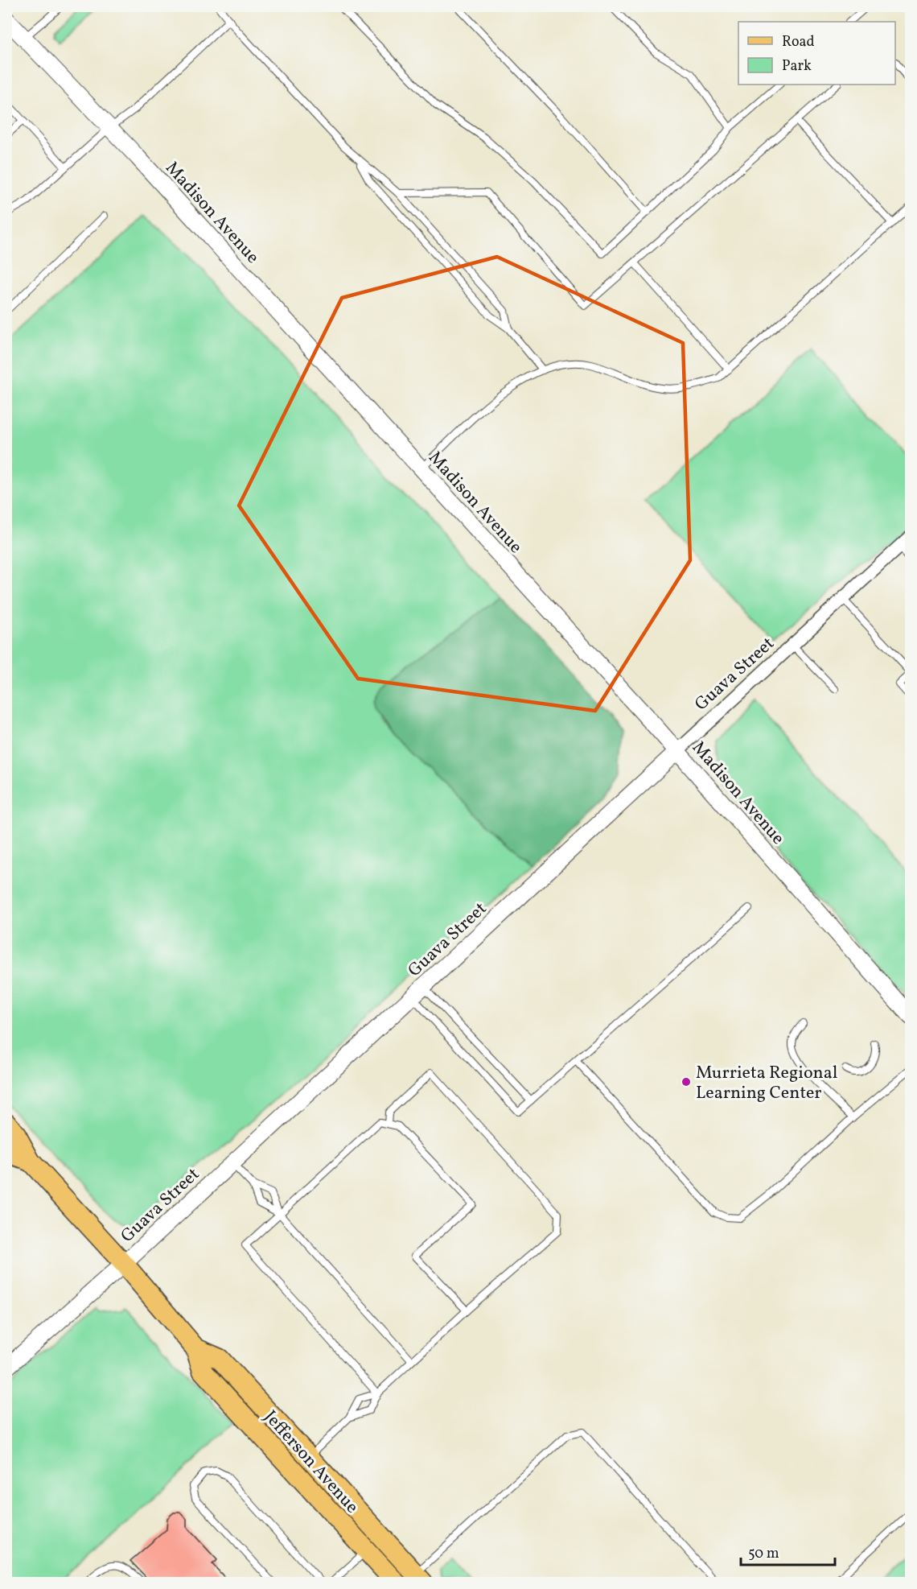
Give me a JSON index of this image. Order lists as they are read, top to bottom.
{
  "streets": {
    "main road": ["Jefferson Avenue"],
    "street": ["Madison Avenue", "Guava Street"]
  },
  "crossings": [
    ["Madison Avenue", "Guava Street"],
    ["Guava Street", "Jefferson Avenue"]
  ],
  "places": ["Murrieta Regional Learning Center"],
  "legend": ["Road", "Park"],
  "scale_bar": "50 m"
}
